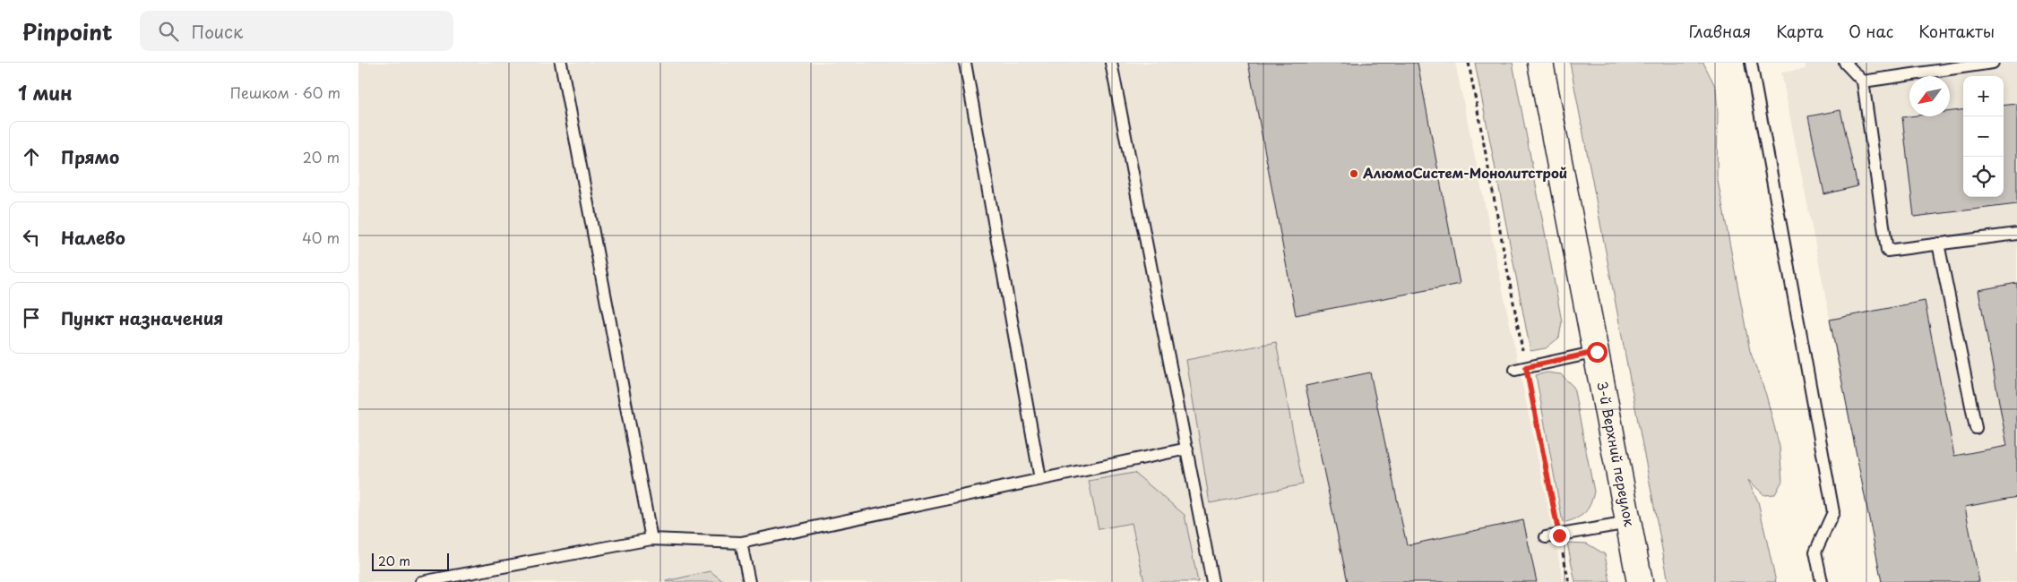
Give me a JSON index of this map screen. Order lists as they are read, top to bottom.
{
  "streets": {
    "street": ["3-й Верхний переулок"]
  },
  "places": ["АлюмоСистем-Монолитстрой"],
  "scale_bar": "20 m",
  "north": "bottom left",
  "page": {
    "header": "Pinpoint",
    "search": "Поиск",
    "nav": [
      "Главная",
      "Карта",
      "О нас",
      "Контакты"
    ],
    "heading": ["1 мин", "Пешком · 60 m"],
    "map_buttons": ["+", "−"],
    "list": [
      ["Прямо", "20 m"],
      ["Налево", "40 m"],
      "Пункт назначения"
    ],
    "scale": "20 m"
  }
}
